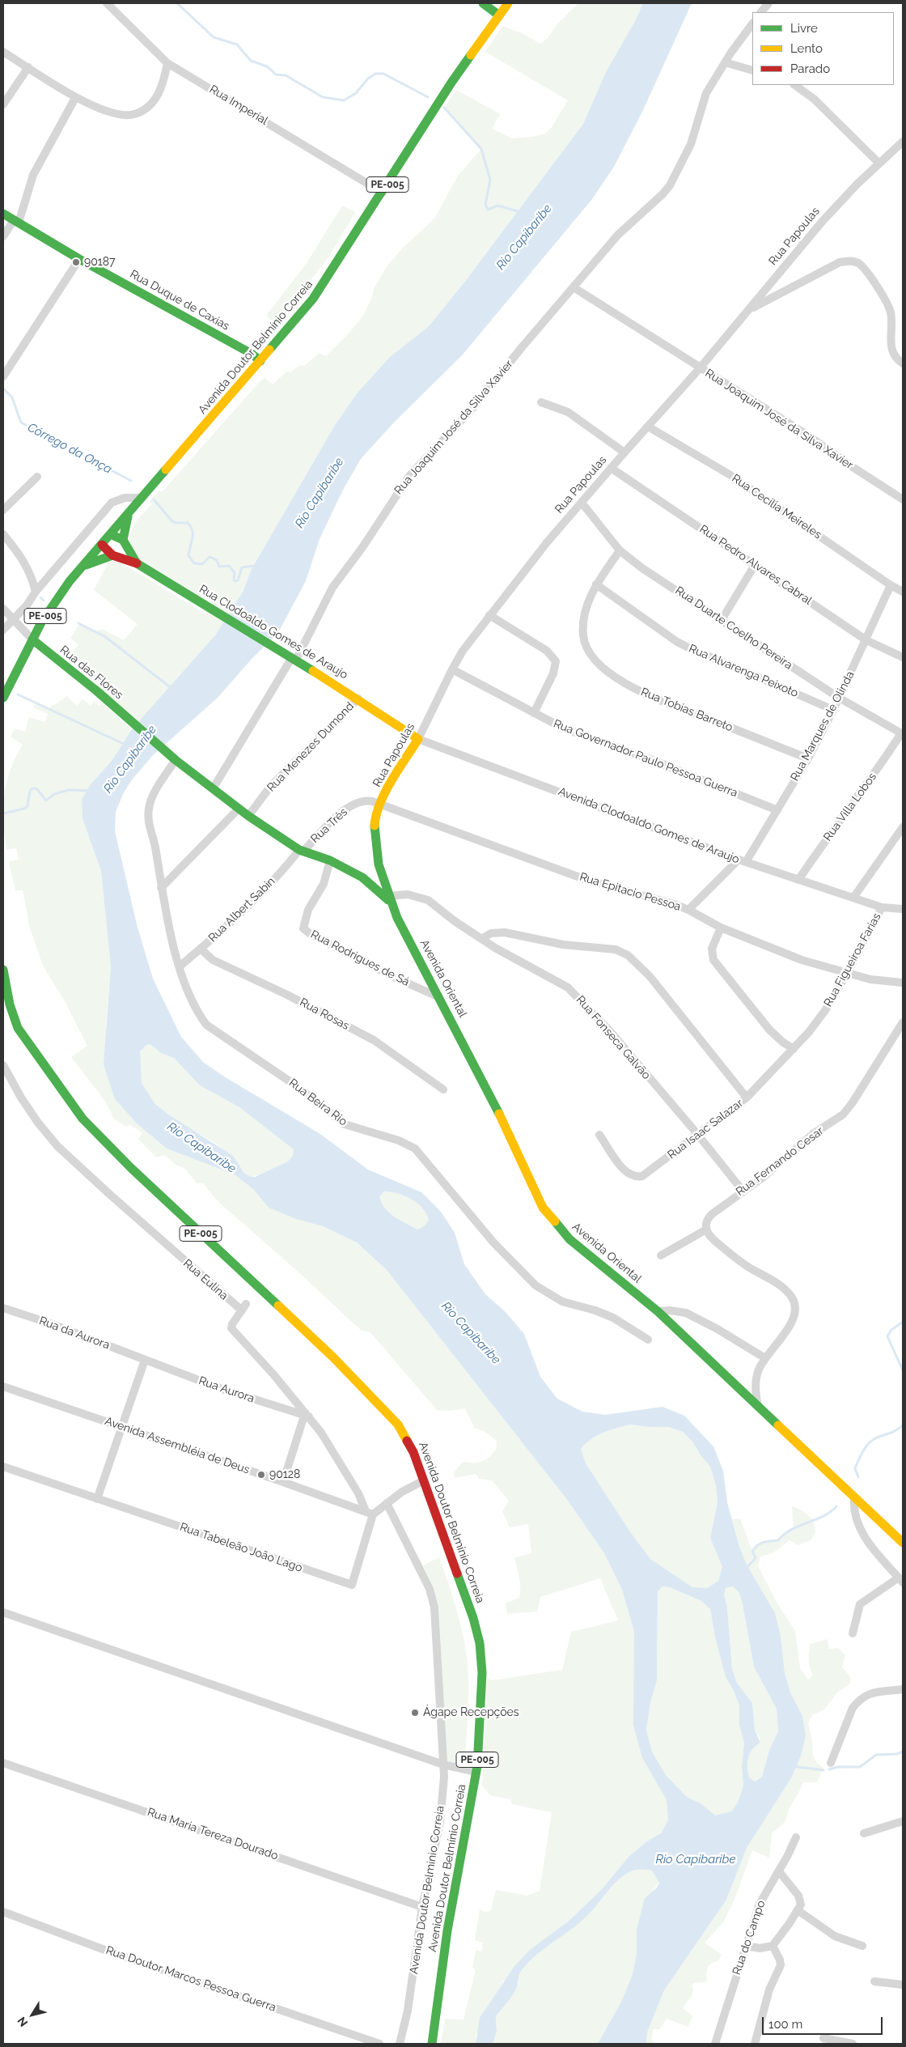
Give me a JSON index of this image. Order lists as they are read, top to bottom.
{
  "streets": {
    "street": [
      "Rua Imperial",
      "PE-005",
      "Rua Papoulas",
      "Rua Duque de Caxias",
      "Avenida Doutor Belmínio Correia",
      "Rua Joaquim José da Silva Xavier",
      "Rua Cecilia Meireles",
      "Rua Pedro Alvares Cabral",
      "Rua Duarte Coelho Pereira",
      "Rua Clodoaldo Gomes de Araujo",
      "Rua Alvarenga Peixoto",
      "Rua das Flores",
      "Rua Tobias Barreto",
      "Rua Marques de Olinda",
      "Rua Menezes Dumond",
      "Rua Governador Paulo Pessoa Guerra",
      "Rua Villa Lobos",
      "Rua Três",
      "Avenida Clodoaldo Gomes de Araujo",
      "Rua Epitacio Pessoa",
      "Rua Albert Sabin",
      "Rua Rodrigues de Sá",
      "Rua Figueiroa Farias",
      "Avenida Oriental",
      "Rua Rosas",
      "Rua Fonseca Galvão",
      "Rua Beira Rio",
      "Rua Isaac Salazar",
      "Rua Fernando Cesar",
      "Rua Eulina",
      "Rua da Aurora",
      "Rua Aurora",
      "Avenida Assembléia de Deus",
      "Rua Tabeleão João Lago",
      "Rua Maria Tereza Dourado",
      "Avenida Doutor Belminio Correia",
      "Rua do Campo",
      "Rua Doutor Marcos Pessoa Guerra"
    ]
  },
  "crossings": [
    ["Rua Imperial", "Avenida Doutor Belmínio Correia"],
    ["PE-005", "Avenida Doutor Belmínio Correia"],
    ["PE-005", "Rua das Flores"],
    ["Rua Papoulas", "Rua Joaquim José da Silva Xavier"],
    ["Rua Papoulas", "Rua Cecilia Meireles"],
    ["Rua Papoulas", "Rua Pedro Alvares Cabral"],
    ["Rua Papoulas", "Rua Duarte Coelho Pereira"],
    ["Rua Papoulas", "Rua Clodoaldo Gomes de Araujo"],
    ["Rua Papoulas", "Rua Governador Paulo Pessoa Guerra"],
    ["Rua Papoulas", "Rua Três"],
    ["Rua Papoulas", "Avenida Clodoaldo Gomes de Araujo"],
    ["Rua Papoulas", "Rua Epitacio Pessoa"],
    ["Rua Papoulas", "Avenida Oriental"],
    ["Rua Papoulas", "Rua Fonseca Galvão"],
    ["Rua Duque de Caxias", "Avenida Doutor Belmínio Correia"],
    ["Rua Joaquim José da Silva Xavier", "Rua Clodoaldo Gomes de Araujo"],
    ["Rua Joaquim José da Silva Xavier", "Avenida Oriental"],
    ["Rua Cecilia Meireles", "Rua Marques de Olinda"],
    ["Rua Pedro Alvares Cabral", "Rua Marques de Olinda"],
    ["Rua Duarte Coelho Pereira", "Rua Tobias Barreto"],
    ["Rua Duarte Coelho Pereira", "Rua Marques de Olinda"],
    ["Rua Duarte Coelho Pereira", "Rua Villa Lobos"],
    ["Rua Clodoaldo Gomes de Araujo", "Rua Menezes Dumond"],
    ["Rua Clodoaldo Gomes de Araujo", "Avenida Clodoaldo Gomes de Araujo"],
    ["Rua Alvarenga Peixoto", "Rua Tobias Barreto"],
    ["Rua Alvarenga Peixoto", "Rua Marques de Olinda"],
    ["Rua das Flores", "Avenida Oriental"],
    ["Rua Tobias Barreto", "Rua Marques de Olinda"],
    ["Rua Marques de Olinda", "Rua Governador Paulo Pessoa Guerra"],
    ["Rua Marques de Olinda", "Avenida Clodoaldo Gomes de Araujo"],
    ["Rua Marques de Olinda", "Rua Epitacio Pessoa"],
    ["Rua Menezes Dumond", "Avenida Oriental"],
    ["Rua Villa Lobos", "Avenida Clodoaldo Gomes de Araujo"],
    ["Rua Três", "Rua Epitacio Pessoa"],
    ["Rua Três", "Rua Albert Sabin"],
    ["Rua Três", "Avenida Oriental"],
    ["Avenida Clodoaldo Gomes de Araujo", "Rua Figueiroa Farias"],
    ["Rua Epitacio Pessoa", "Rua Figueiroa Farias"],
    ["Rua Albert Sabin", "Avenida Oriental"],
    ["Rua Albert Sabin", "Rua Rosas"],
    ["Rua Albert Sabin", "Rua Beira Rio"],
    ["Rua Rodrigues de Sá", "Avenida Oriental"],
    ["Rua Figueiroa Farias", "Rua Isaac Salazar"],
    ["Avenida Oriental", "Rua Fonseca Galvão"],
    ["Avenida Oriental", "Rua Beira Rio"],
    ["Rua Fonseca Galvão", "Rua Isaac Salazar"],
    ["Rua Fonseca Galvão", "Rua Fernando Cesar"],
    ["Rua Eulina", "Rua Aurora"],
    ["Rua Eulina", "Avenida Assembléia de Deus"],
    ["Rua Eulina", "Rua Tabeleão João Lago"],
    ["Rua da Aurora", "Rua Aurora"],
    ["Avenida Assembléia de Deus", "Rua Tabeleão João Lago"],
    ["Rua Maria Tereza Dourado", "Avenida Doutor Belminio Correia"]
  ],
  "water": ["Rio Capibaribe", "Córrego da Onça"],
  "places": ["90187", "90128", "Ágape Recepções"],
  "legend": ["Livre", "Lento", "Parado"],
  "scale_bar": "100 m",
  "north": "bottom left"
}
